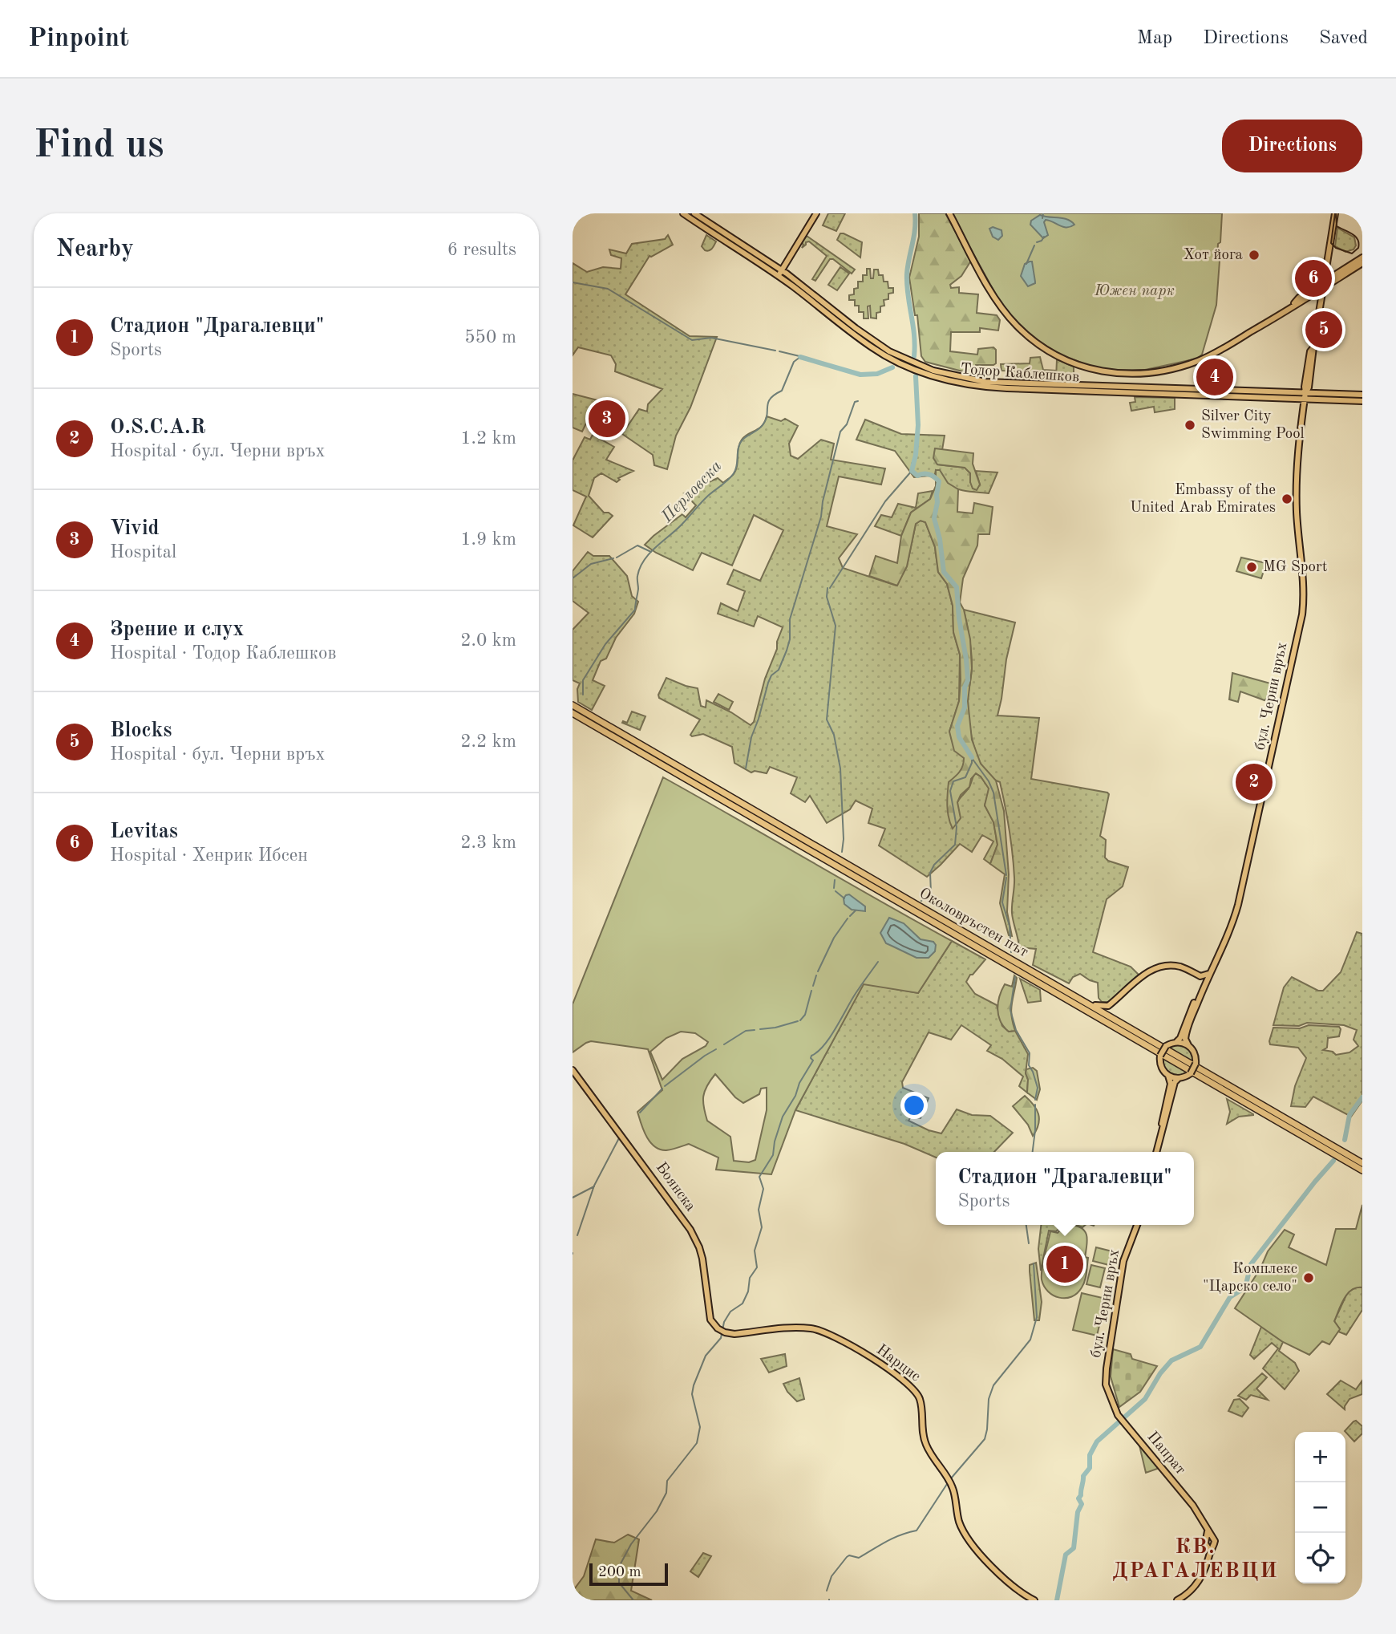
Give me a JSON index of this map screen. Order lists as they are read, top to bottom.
{
  "streets": {
    "highway": ["Околовръстен път"],
    "main road": [
      "Тодор Каблешков",
      "бул. Черни връх",
      "Боянска",
      "Нарцис",
      "Папрат"
    ]
  },
  "crossings": [
    ["Тодор Каблешков", "бул. Черни връх"],
    ["бул. Черни връх", "Папрат"],
    ["Боянска", "Нарцис"]
  ],
  "districts": ["КВ. ДРАГАЛЕВЦИ"],
  "water": ["Перловска"],
  "parks": ["Южен парк"],
  "places": [
    "Хот йога",
    "Silver City Swimming Pool",
    "Embassy of the United Arab Emirates",
    "MG Sport",
    "Комплекс \"Царско село\""
  ],
  "scale_bar": "200 m",
  "page": {
    "header": "Pinpoint",
    "nav": ["Map", "Directions", "Saved"],
    "buttons": "Directions",
    "title": "Find us",
    "heading": ["Nearby", "6 results"],
    "pins": [
      "6",
      "5",
      "4",
      "3",
      "2",
      "1"
    ],
    "list": [
      {
        "mark": "1",
        "name": "Стадион \"Драгалевци\"",
        "note": "Sports",
        "value": "550 m"
      },
      {
        "mark": "2",
        "name": "O.S.C.A.R",
        "note": "Hospital · бул. Черни връх",
        "value": "1.2 km"
      },
      {
        "mark": "3",
        "name": "Vivid",
        "note": "Hospital",
        "value": "1.9 km"
      },
      {
        "mark": "4",
        "name": "Зрение и слух",
        "note": "Hospital · Тодор Каблешков",
        "value": "2.0 km"
      },
      {
        "mark": "5",
        "name": "Blocks",
        "note": "Hospital · бул. Черни връх",
        "value": "2.2 km"
      },
      {
        "mark": "6",
        "name": "Levitas",
        "note": "Hospital · Хенрик Ибсен",
        "value": "2.3 km"
      }
    ],
    "popup": ["Стадион \"Драгалевци\"", "Sports"],
    "map_buttons": ["+", "−"],
    "scale": "200 m"
  }
}
